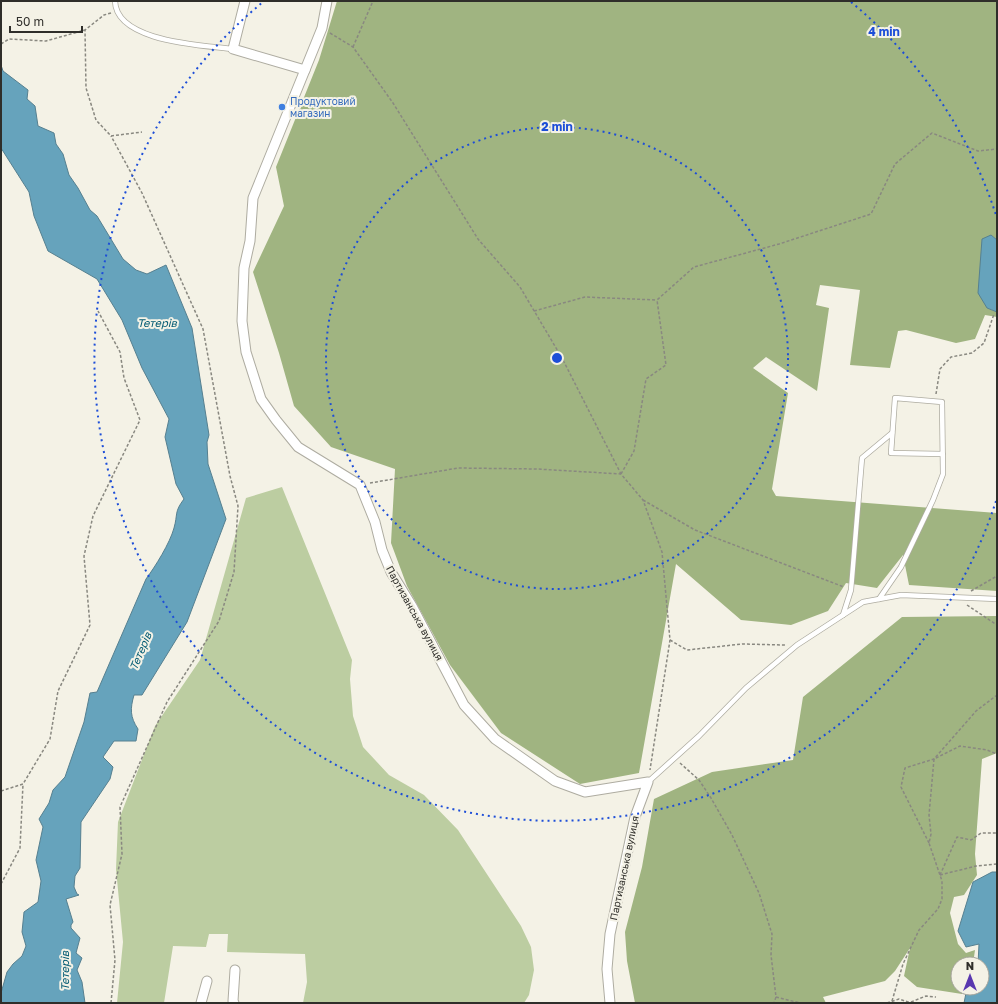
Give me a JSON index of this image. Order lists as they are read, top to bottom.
{
  "streets": {
    "street": ["Партизанська вулиця"]
  },
  "water": ["Тетерів"],
  "places": ["Продуктовий магазин"],
  "scale_bar": "50 m",
  "north": "top",
  "rings": ["4 min", "2 min"]
}
